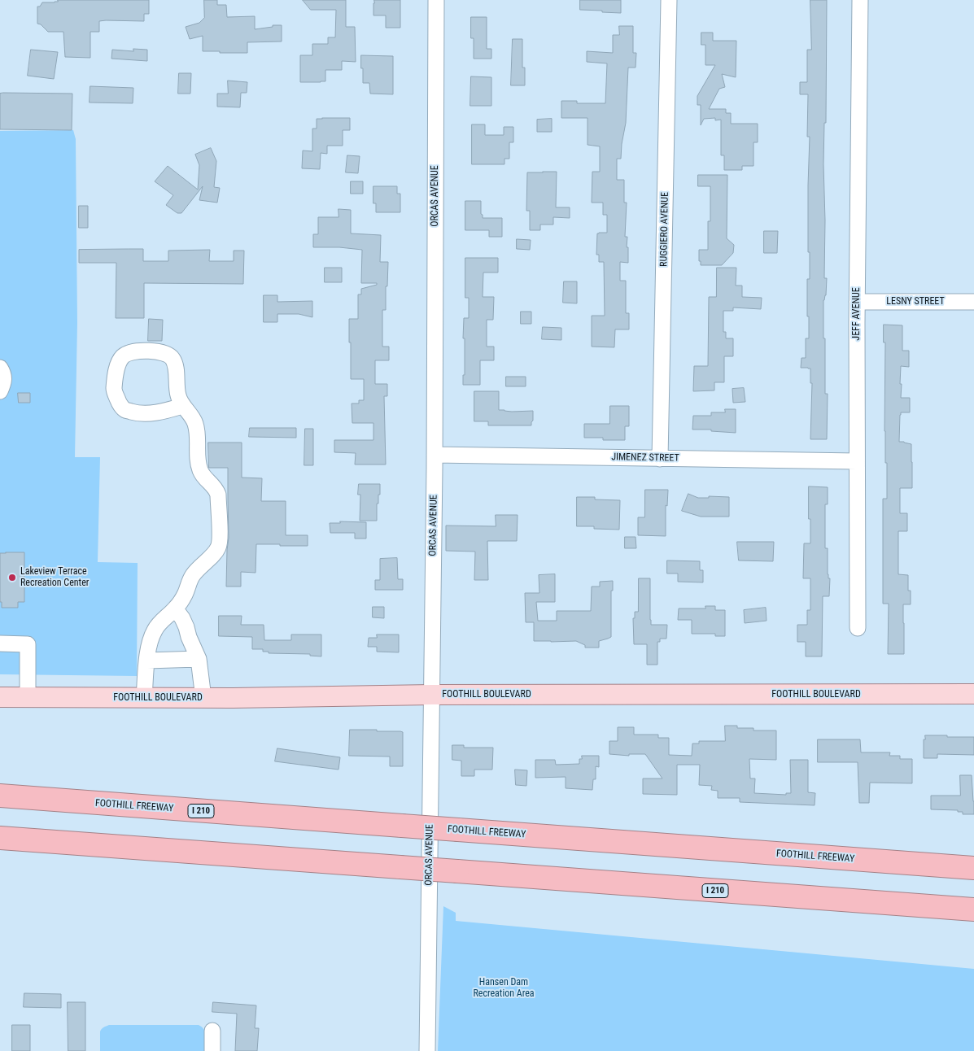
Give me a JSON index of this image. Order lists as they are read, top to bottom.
{
  "streets": {
    "highway": ["FOOTHILL FREEWAY", "I 210"],
    "main road": ["FOOTHILL BOULEVARD"],
    "street": [
      "ORCAS AVENUE",
      "RUGGIERO AVENUE",
      "LESNY STREET",
      "JEFF AVENUE",
      "JIMENEZ STREET"
    ]
  },
  "crossings": [
    ["ORCAS AVENUE", "JIMENEZ STREET"],
    ["ORCAS AVENUE", "FOOTHILL BOULEVARD"],
    ["RUGGIERO AVENUE", "JIMENEZ STREET"],
    ["LESNY STREET", "JEFF AVENUE"],
    ["JEFF AVENUE", "JIMENEZ STREET"]
  ],
  "parks": ["Hansen Dam Recreation Area"],
  "places": ["Lakeview Terrace Recreation Center"]
}
